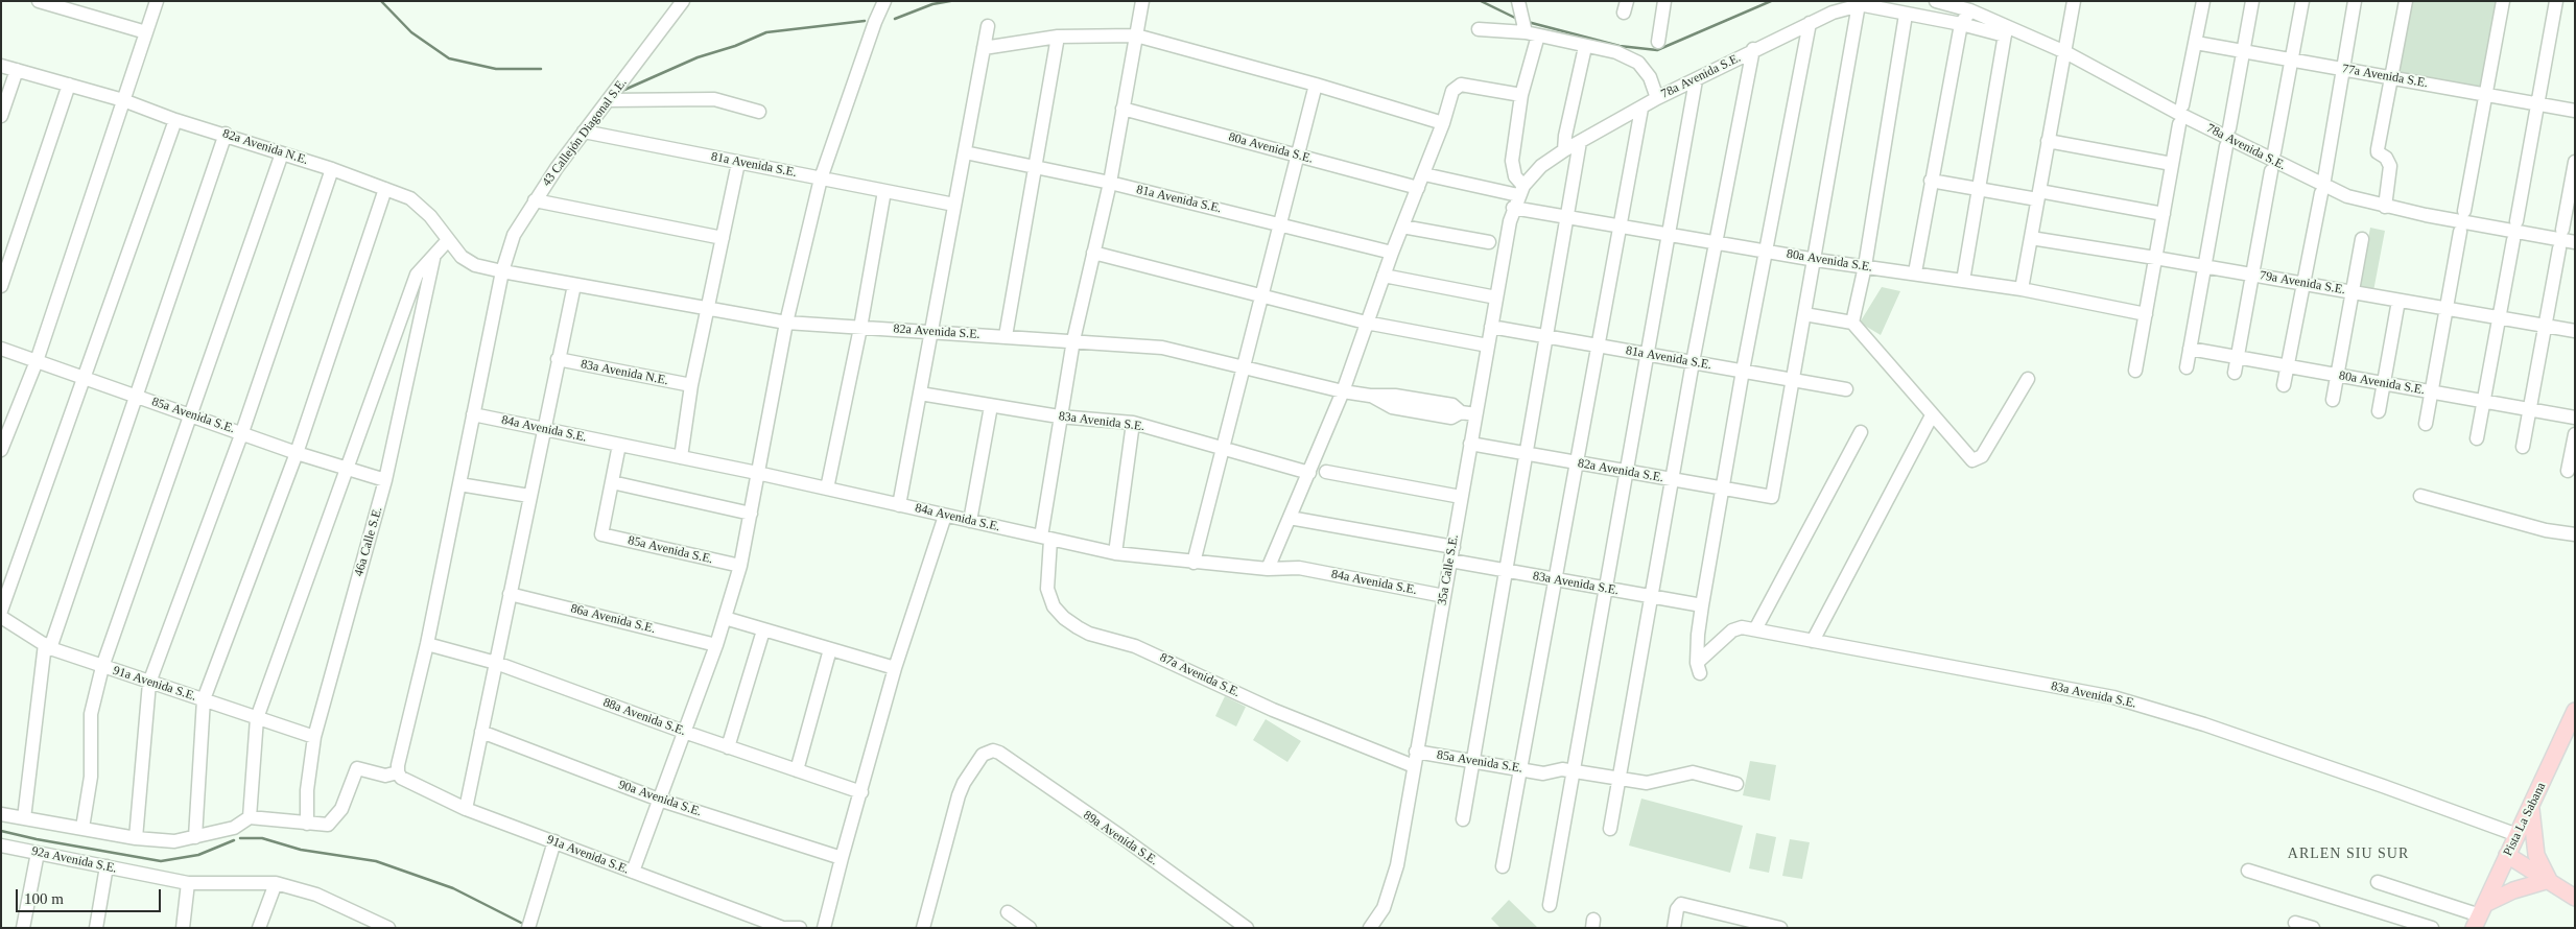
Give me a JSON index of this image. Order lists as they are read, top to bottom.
{
  "streets": {
    "main road": ["Pista La Sabana"],
    "street": [
      "78a Avenida S.E.",
      "77a Avenida S.E.",
      "43 Callejón Diagonal S.E.",
      "82a Avenida N.E.",
      "80a Avenida S.E.",
      "81a Avenida S.E.",
      "79a Avenida S.E.",
      "82a Avenida S.E.",
      "83a Avenida N.E.",
      "85a Avenida S.E.",
      "83a Avenida S.E.",
      "84a Avenida S.E.",
      "46a Calle S.E.",
      "35a Calle S.E.",
      "86a Avenida S.E.",
      "87a Avenida S.E.",
      "91a Avenida S.E.",
      "88a Avenida S.E.",
      "90a Avenida S.E.",
      "89a Avenida S.E.",
      "92a Avenida S.E."
    ]
  },
  "crossings": [
    ["43 Callejón Diagonal S.E.", "82a Avenida N.E."],
    ["43 Callejón Diagonal S.E.", "81a Avenida S.E."],
    ["43 Callejón Diagonal S.E.", "82a Avenida S.E."],
    ["43 Callejón Diagonal S.E.", "84a Avenida S.E."],
    ["43 Callejón Diagonal S.E.", "91a Avenida S.E."],
    ["43 Callejón Diagonal S.E.", "88a Avenida S.E."],
    ["82a Avenida N.E.", "82a Avenida S.E."],
    ["80a Avenida S.E.", "35a Calle S.E."],
    ["80a Avenida S.E.", "87a Avenida S.E."],
    ["81a Avenida S.E.", "82a Avenida S.E."],
    ["81a Avenida S.E.", "35a Calle S.E."],
    ["81a Avenida S.E.", "87a Avenida S.E."],
    ["82a Avenida S.E.", "35a Calle S.E."],
    ["82a Avenida S.E.", "87a Avenida S.E."],
    ["85a Avenida S.E.", "46a Calle S.E."],
    ["85a Avenida S.E.", "35a Calle S.E."],
    ["83a Avenida S.E.", "35a Calle S.E."],
    ["83a Avenida S.E.", "87a Avenida S.E."],
    ["83a Avenida S.E.", "Pista La Sabana"],
    ["84a Avenida S.E.", "35a Calle S.E."],
    ["84a Avenida S.E.", "87a Avenida S.E."],
    ["46a Calle S.E.", "91a Avenida S.E."],
    ["35a Calle S.E.", "87a Avenida S.E."]
  ],
  "districts": ["ARLEN SIU SUR"],
  "scale_bar": "100 m"
}
